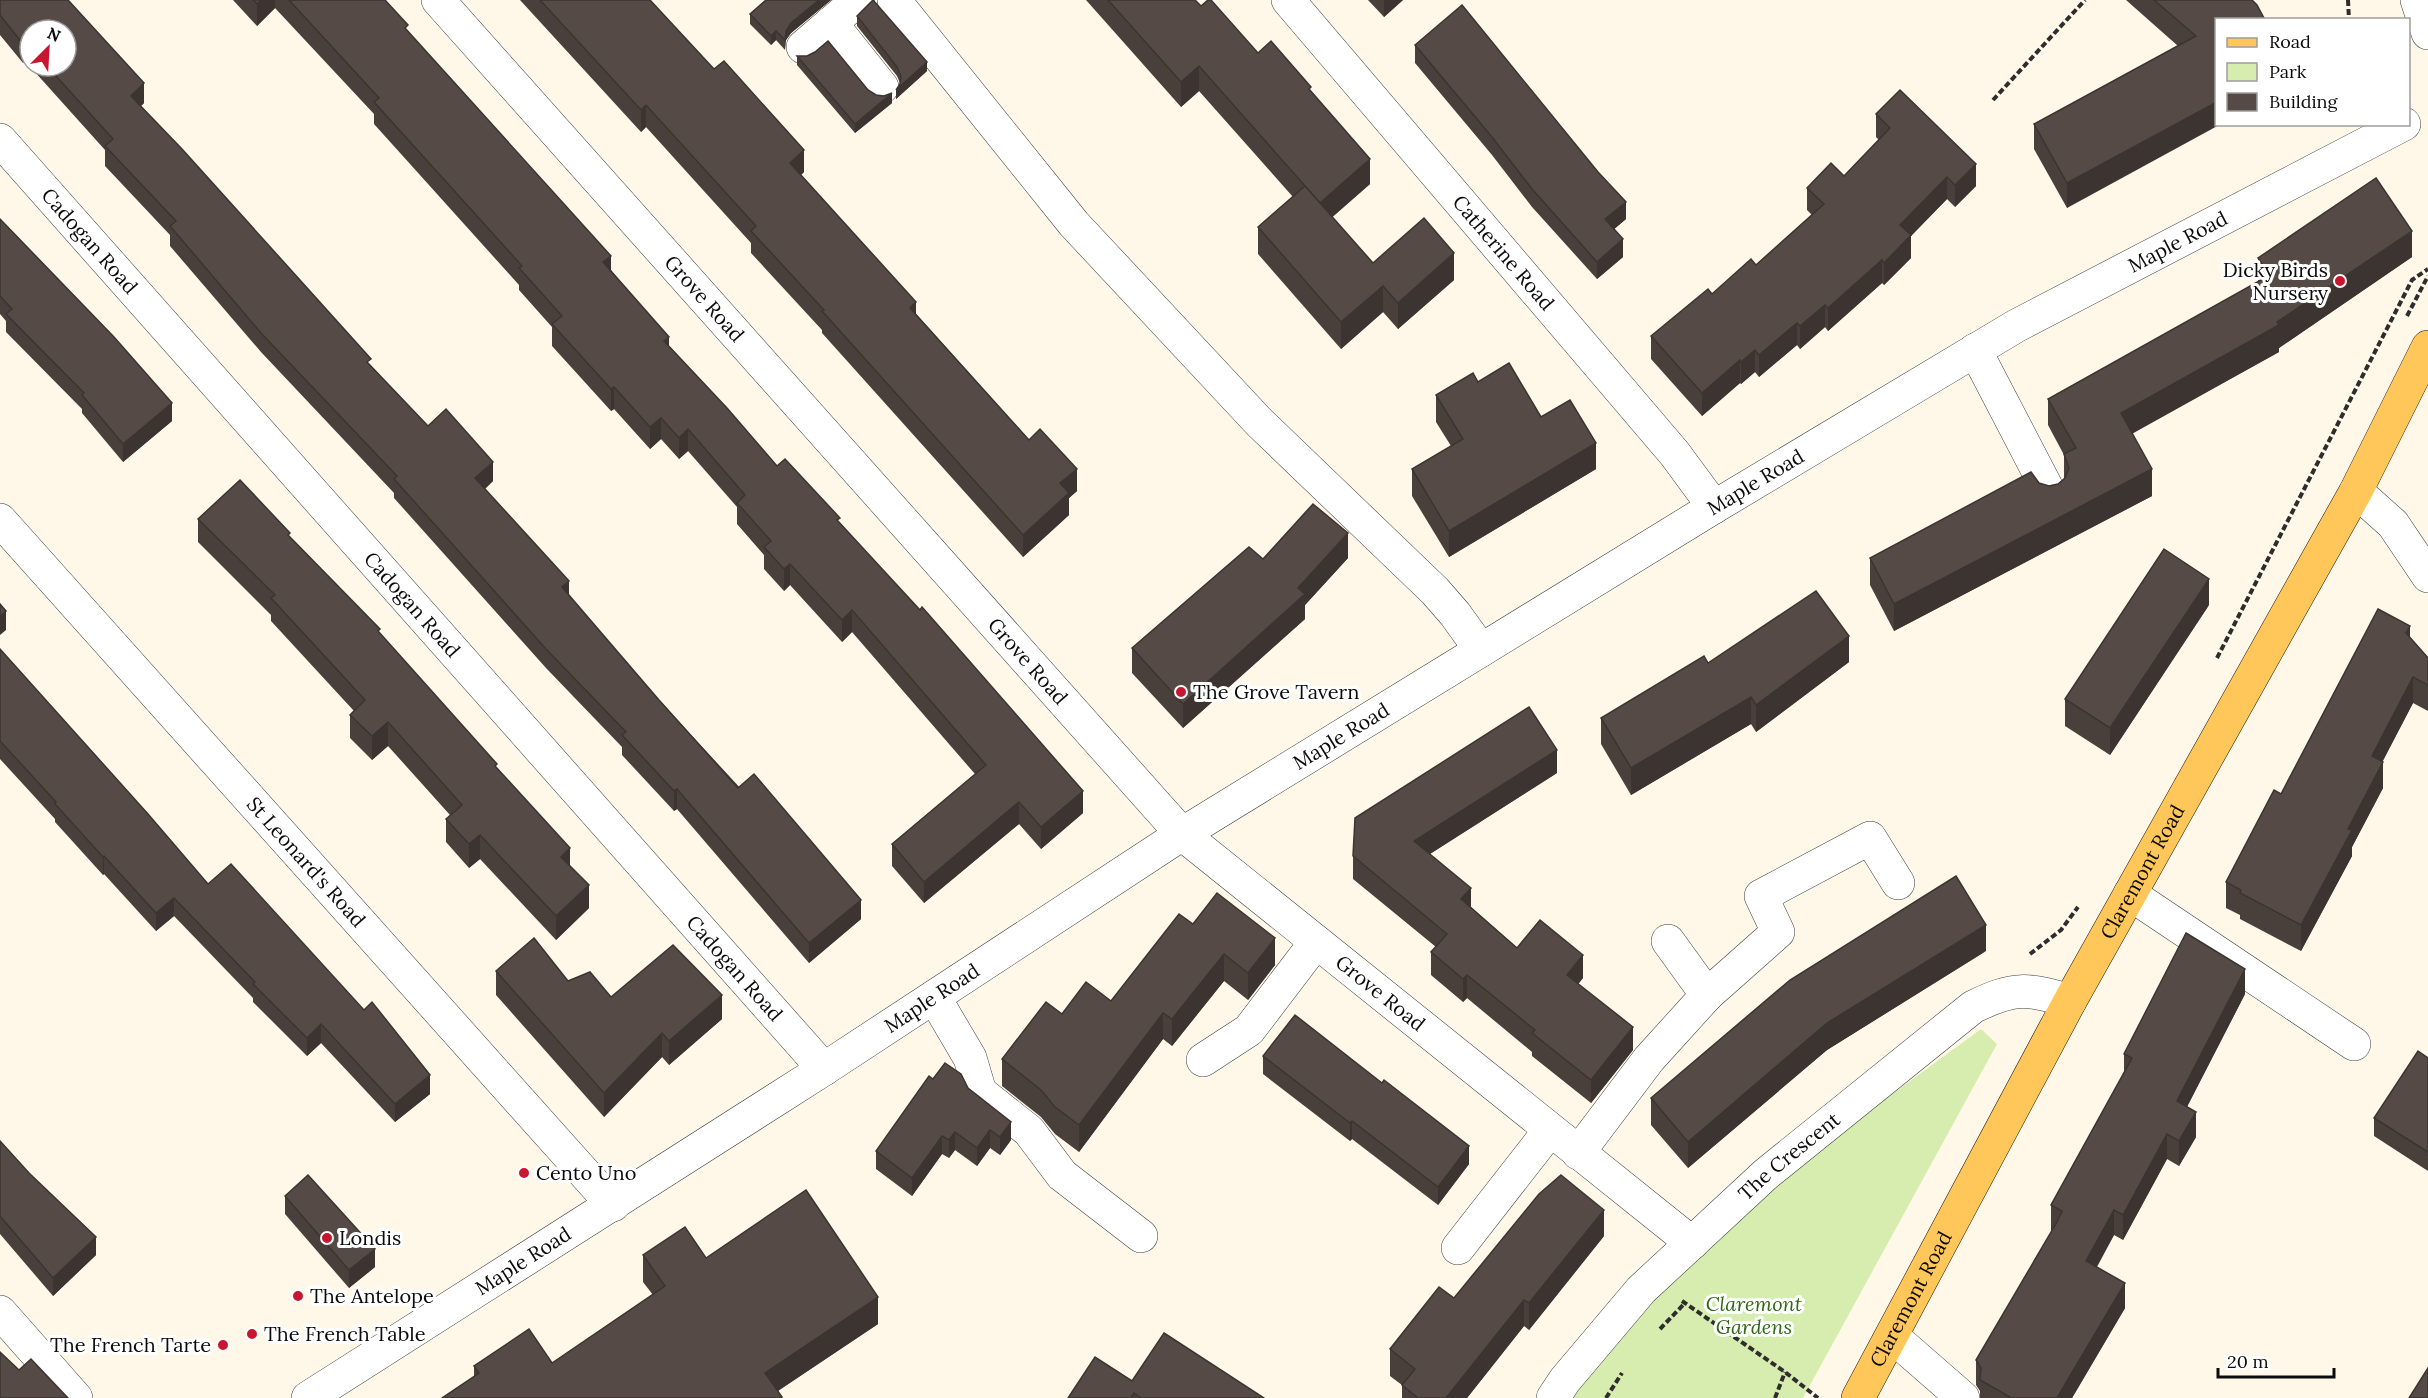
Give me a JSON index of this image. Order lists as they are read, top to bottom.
{
  "streets": {
    "main road": ["Claremont Road"],
    "street": [
      "Cadogan Road",
      "Maple Road",
      "Catherine Road",
      "Grove Road",
      "St Leonard's Road",
      "The Crescent"
    ]
  },
  "crossings": [
    ["Cadogan Road", "Maple Road"],
    ["Maple Road", "Catherine Road"],
    ["Maple Road", "Grove Road"],
    ["Maple Road", "St Leonard's Road"],
    ["Grove Road", "The Crescent"],
    ["Claremont Road", "The Crescent"]
  ],
  "parks": ["Claremont Gardens"],
  "places": [
    "Dicky Birds Nursery",
    "The Grove Tavern",
    "Cento Uno",
    "Londis",
    "The Antelope",
    "The French Table",
    "The French Tarte"
  ],
  "legend": ["Road", "Park", "Building"],
  "scale_bar": "20 m",
  "north": "top right"
}
